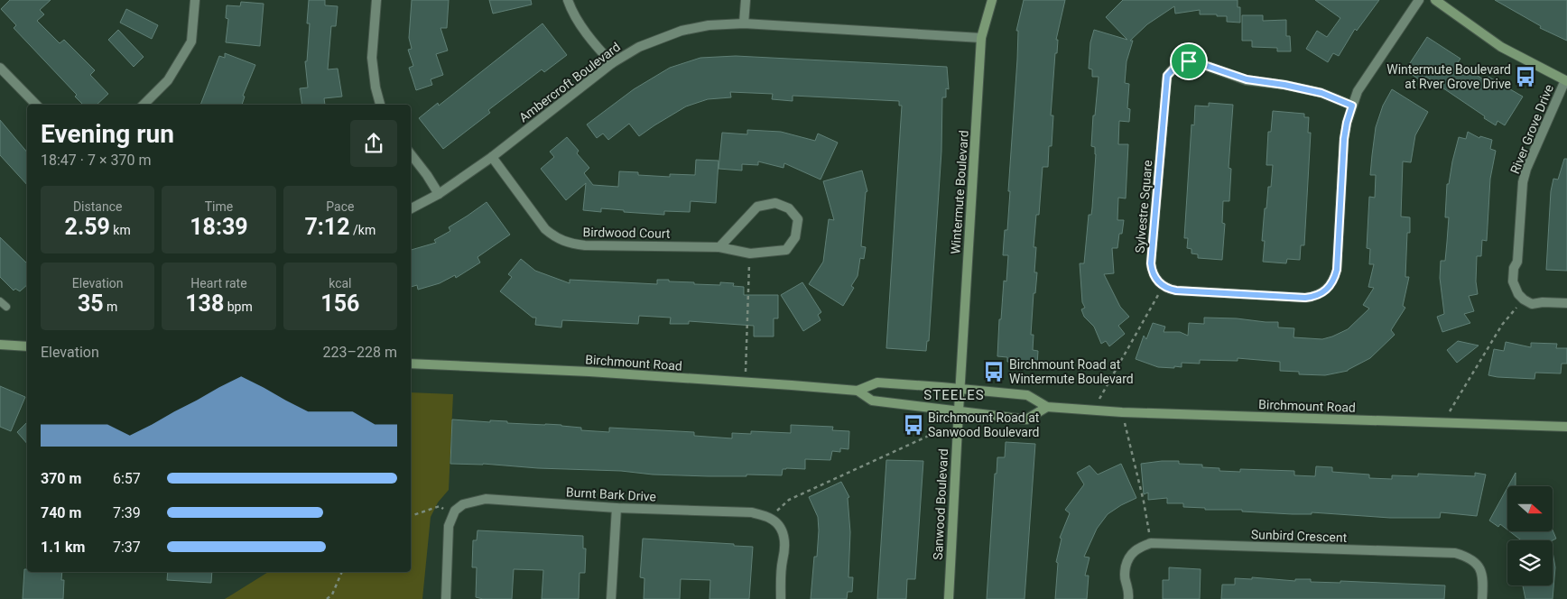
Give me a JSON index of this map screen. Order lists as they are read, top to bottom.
{
  "streets": {
    "main road": ["Wintermute Boulevard", "Birchmount Road", "Sanwood Boulevard"],
    "street": [
      "Ambercroft Boulevard",
      "River Grove Drive",
      "Sylvestre Square",
      "Birdwood Court",
      "Burnt Bark Drive",
      "Sunbird Crescent"
    ]
  },
  "crossings": [
    ["Ambercroft Boulevard", "Wintermute Boulevard"],
    ["Ambercroft Boulevard", "Birdwood Court"],
    ["Wintermute Boulevard", "Birchmount Road"],
    ["Wintermute Boulevard", "Sanwood Boulevard"],
    ["Birchmount Road", "Sanwood Boulevard"]
  ],
  "districts": ["STEELES"],
  "places": {
    "bus stop": ["Wintermute Boulevard at Rver Grove Drive", "Birchmount Road at Wintermute Boulevard", "Birchmount Road at Sanwood Boulevard"]
  },
  "north": "right",
  "page": {
    "heading": ["Evening run", "18:47 · 7 × 370 m"],
    "stats": [
      ["Distance", "2.59 km"],
      ["Time", "18:39"],
      ["Pace", "7:12 /km"],
      ["Elevation", "35 m"],
      ["Heart rate", "138 bpm"],
      ["kcal", "156"]
    ],
    "chart": ["Elevation", "223–228 m"],
    "list": [
      {
        "name": "370 m",
        "note": "6:57"
      },
      {
        "name": "740 m",
        "note": "7:39"
      },
      {
        "name": "1.1 km",
        "note": "7:37"
      }
    ]
  }
}
